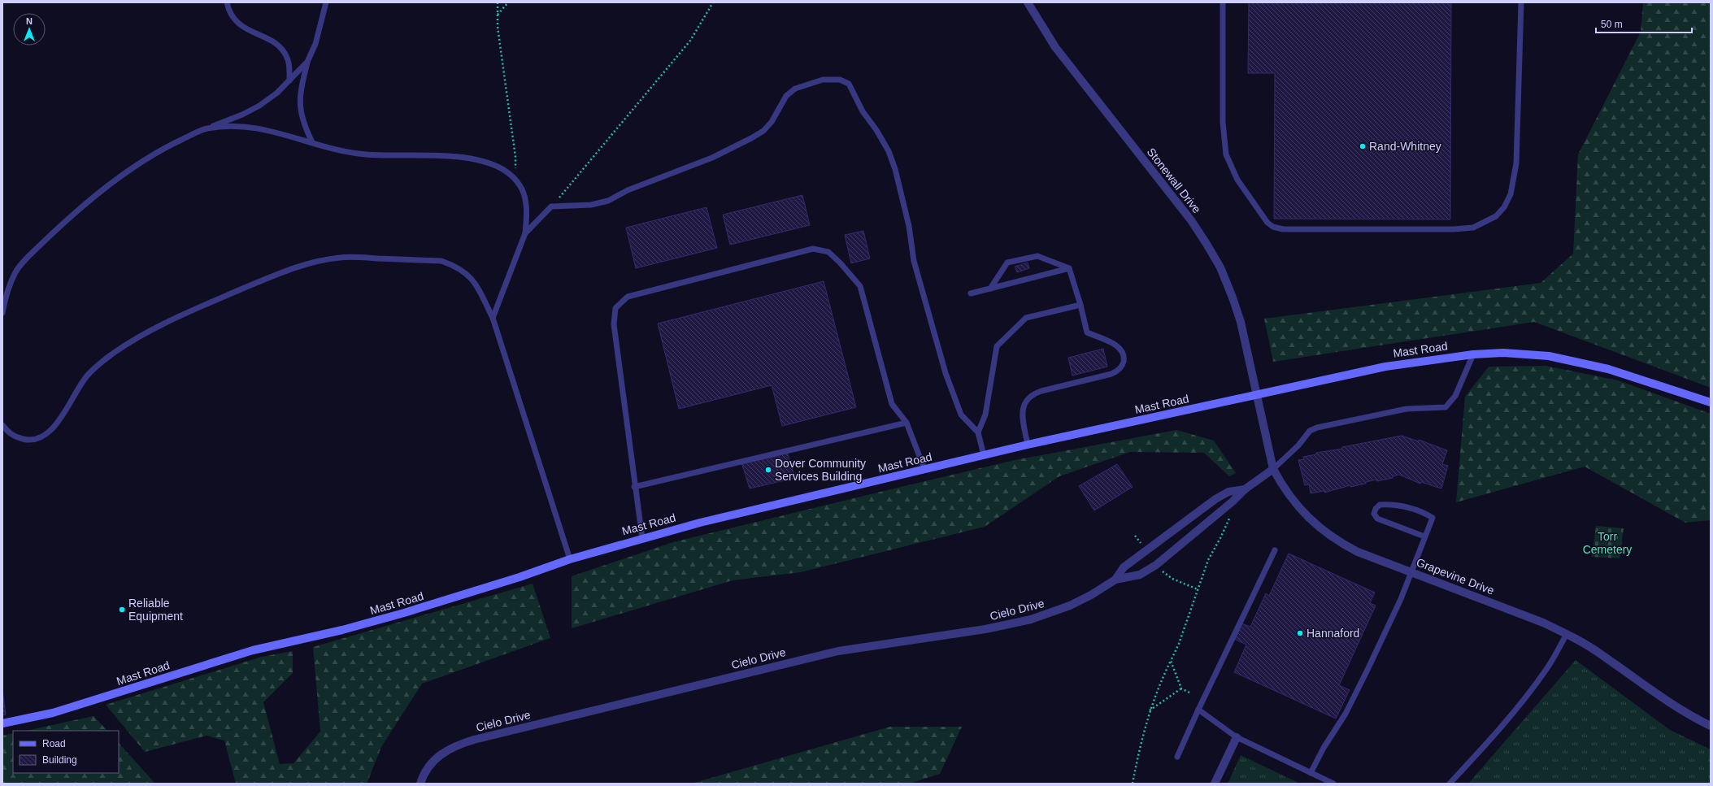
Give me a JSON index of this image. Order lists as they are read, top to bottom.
{
  "streets": {
    "street": [
      "Stonewall Drive",
      "Mast Road",
      "Grapevine Drive",
      "Cielo Drive"
    ]
  },
  "crossings": [
    ["Stonewall Drive", "Mast Road"],
    ["Stonewall Drive", "Grapevine Drive"],
    ["Mast Road", "Grapevine Drive"],
    ["Grapevine Drive", "Cielo Drive"]
  ],
  "parks": ["Torr Cemetery"],
  "places": [
    "Rand-Whitney",
    "Dover Community Services Building",
    "Reliable Equipment",
    "Hannaford"
  ],
  "legend": ["Road", "Building"],
  "scale_bar": "50 m",
  "north": "top"
}
